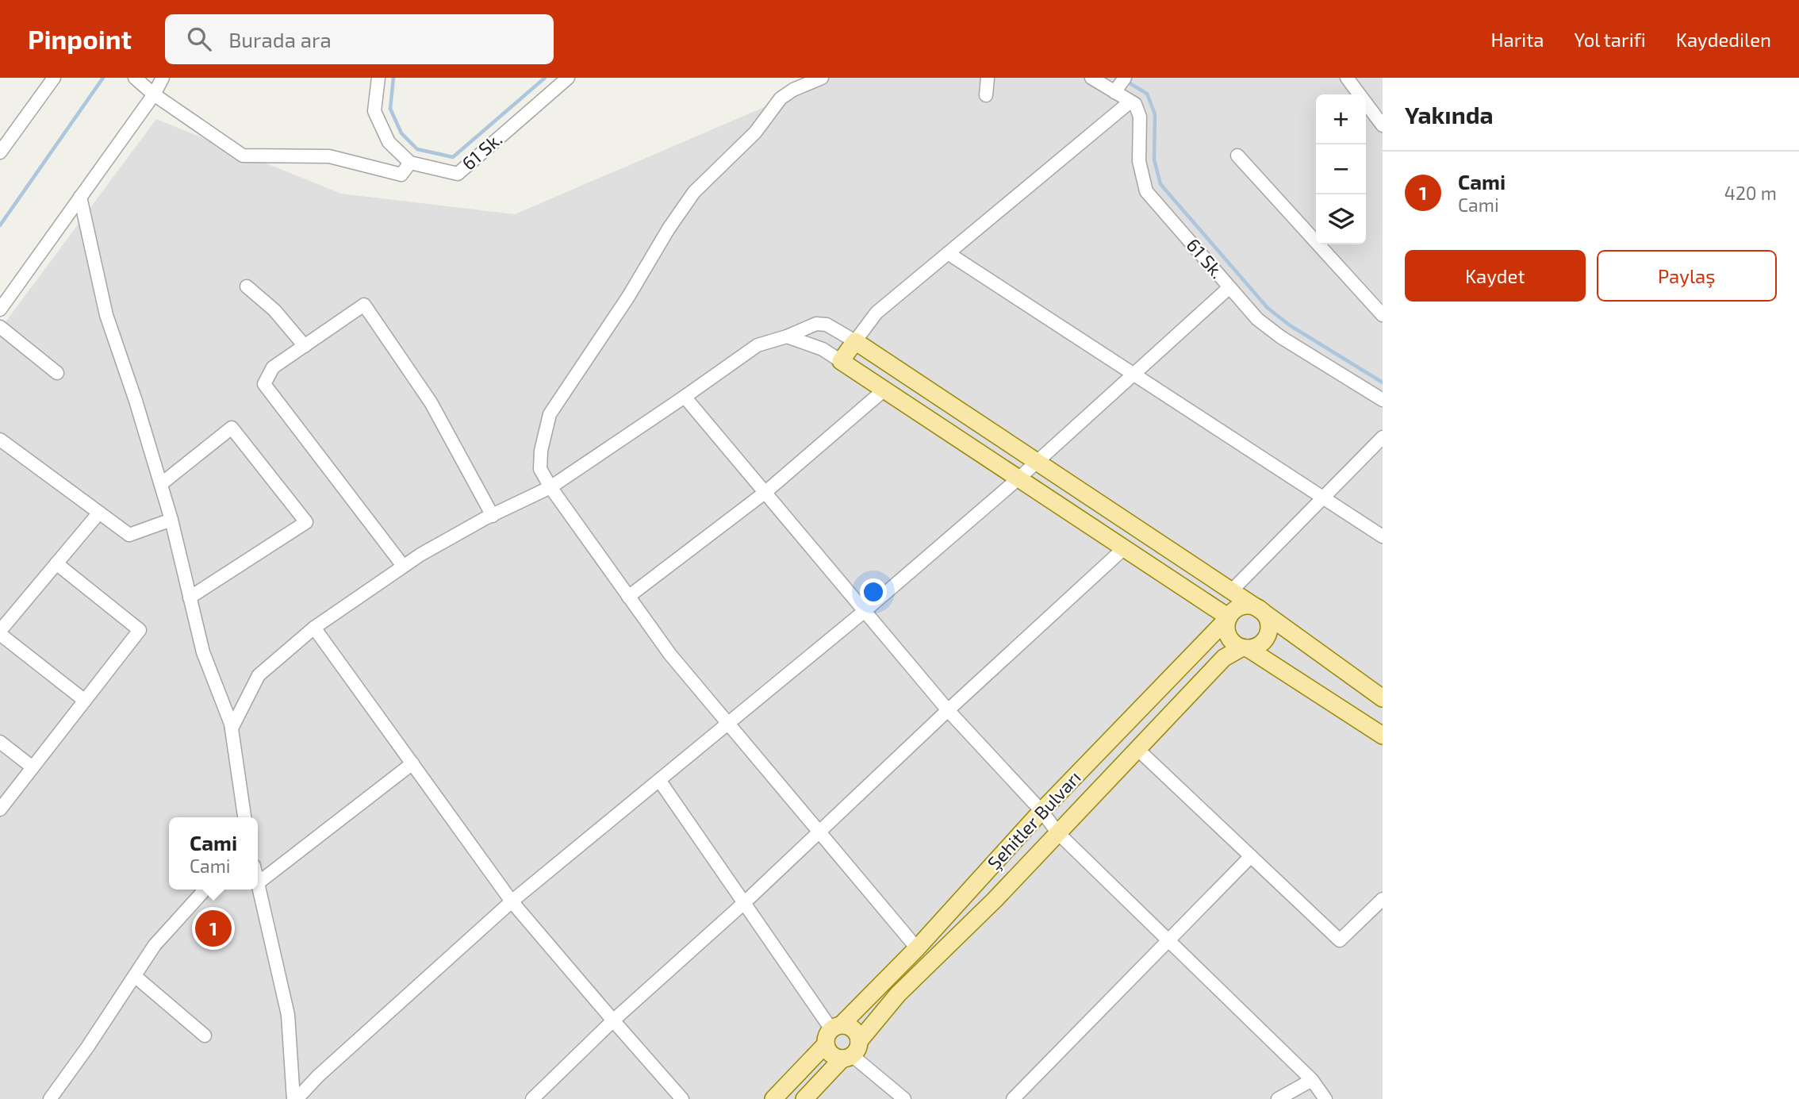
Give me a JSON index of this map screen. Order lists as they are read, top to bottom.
{
  "streets": {
    "main road": ["Şehitler Bulvarı"],
    "street": ["61 Sk."]
  },
  "page": {
    "header": "Pinpoint",
    "search": "Burada ara",
    "nav": ["Harita", "Yol tarifi", "Kaydedilen"],
    "heading": "Yakında",
    "map_buttons": ["+", "−"],
    "list": [
      {
        "mark": "1",
        "name": "Cami",
        "note": "Cami",
        "value": "420 m"
      }
    ],
    "buttons": ["Kaydet", "Paylaş"],
    "popup": ["Cami", "Cami"],
    "pins": "1"
  }
}
